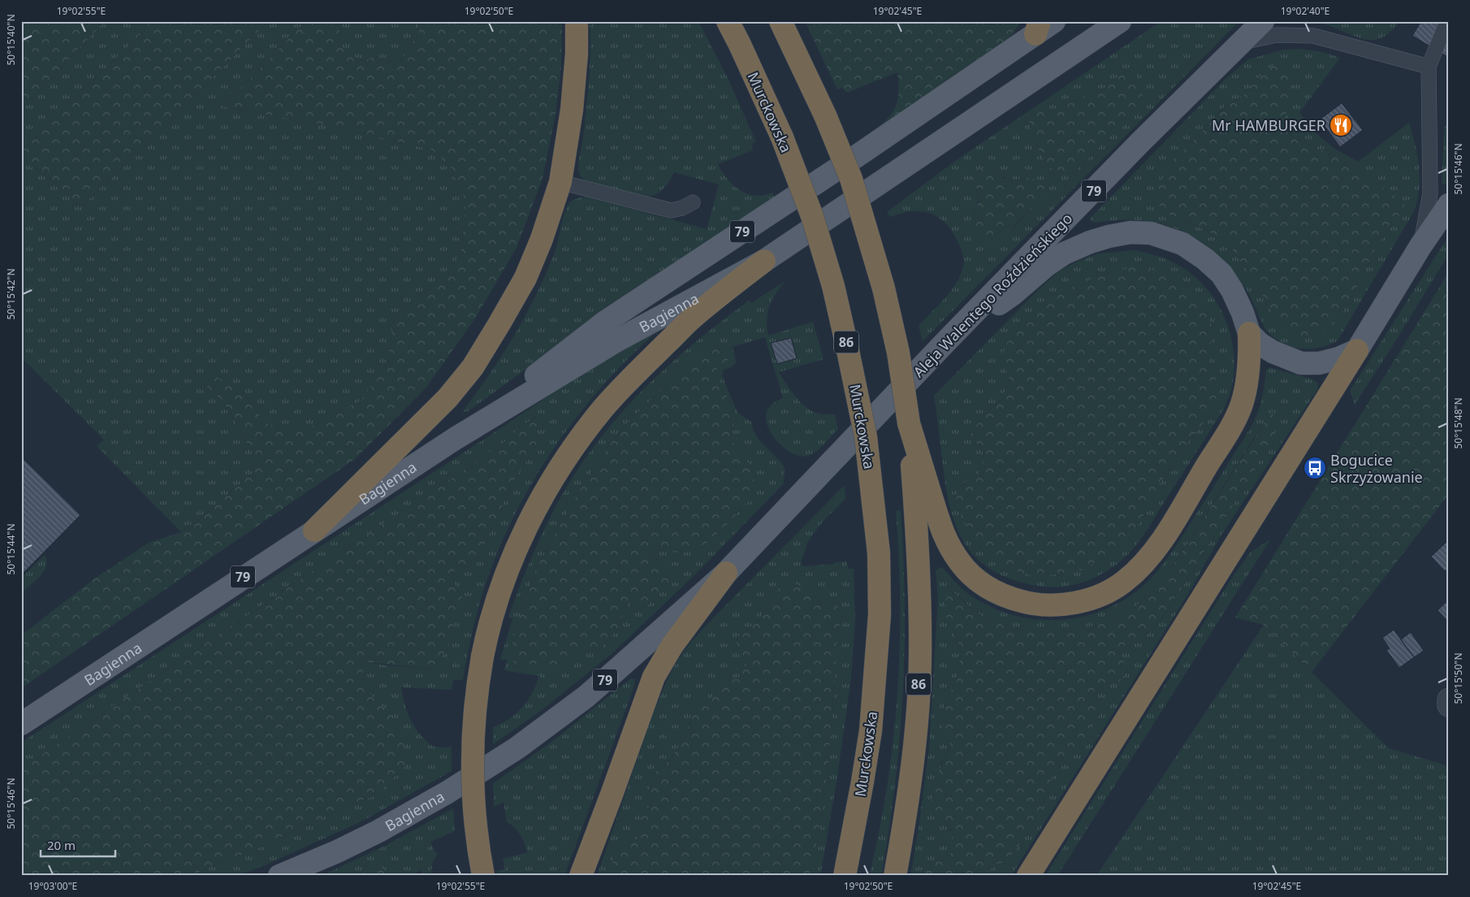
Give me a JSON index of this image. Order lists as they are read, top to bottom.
{
  "streets": {
    "highway": ["Murckowska", "86"],
    "main road": ["79", "Aleja Walentego Roździeńskiego", "Bagienna"]
  },
  "crossings": [
    ["Murckowska", "86"],
    ["79", "Bagienna"],
    ["Aleja Walentego Roździeńskiego", "Bagienna"]
  ],
  "places": {
    "restaurant": ["Mr HAMBURGER"],
    "bus stop": ["Bogucice Skrzyżowanie"]
  },
  "scale_bar": "20 m",
  "coordinates": [
    "19°02'55\"E",
    "19°02'50\"E",
    "19°02'45\"E",
    "19°02'40\"E",
    "50°15'40\"N",
    "50°15'46\"N",
    "50°15'42\"N",
    "50°15'48\"N",
    "50°15'44\"N",
    "50°15'50\"N",
    "19°03'00\"E"
  ]
}
